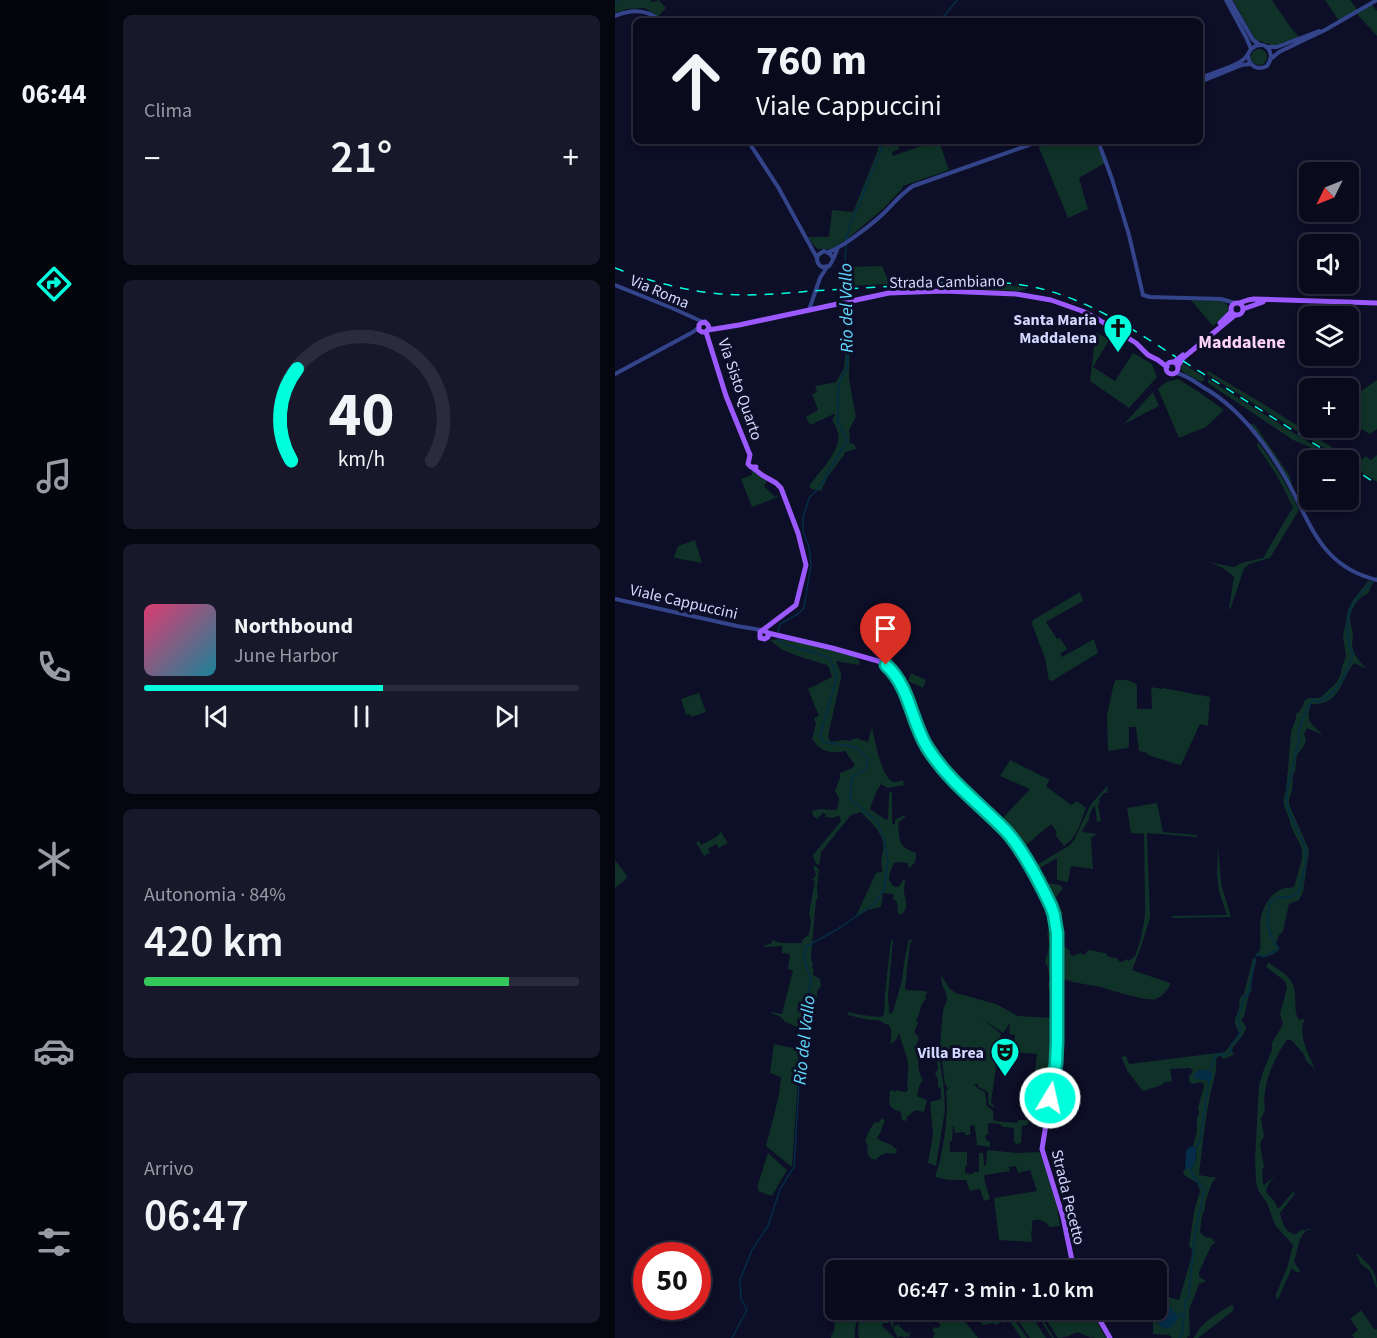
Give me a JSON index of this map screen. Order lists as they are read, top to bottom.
{
  "streets": {
    "main road": [
      "Strada Cambiano",
      "Via Sisto Quarto",
      "Viale Cappuccini",
      "Strada Pecetto"
    ],
    "street": ["Via Roma"]
  },
  "crossings": [
    ["Strada Cambiano", "Via Roma"],
    ["Strada Cambiano", "Via Sisto Quarto"],
    ["Via Roma", "Via Sisto Quarto"],
    ["Via Sisto Quarto", "Viale Cappuccini"],
    ["Viale Cappuccini", "Strada Pecetto"]
  ],
  "districts": ["Maddalene"],
  "water": ["Rio del Vallo"],
  "places": {
    "church": ["Santa Maria Maddalena"],
    "theatre": ["Villa Brea"]
  },
  "north": "bottom left",
  "page": {
    "tabs": "06:44",
    "tile": [
      "Clima",
      ["Autonomia · 84%", "420 km"],
      ["Arrivo", "06:47"]
    ],
    "turn": ["760 m", "Viale Cappuccini"],
    "heat": ["−", "21°", "+"],
    "map_buttons": ["+", "−"],
    "song": ["Northbound", "June Harbor"],
    "limit": "50",
    "trip": "06:47 · 3 min · 1.0 km",
    "gauge": ["40", "km/h"]
  }
}
